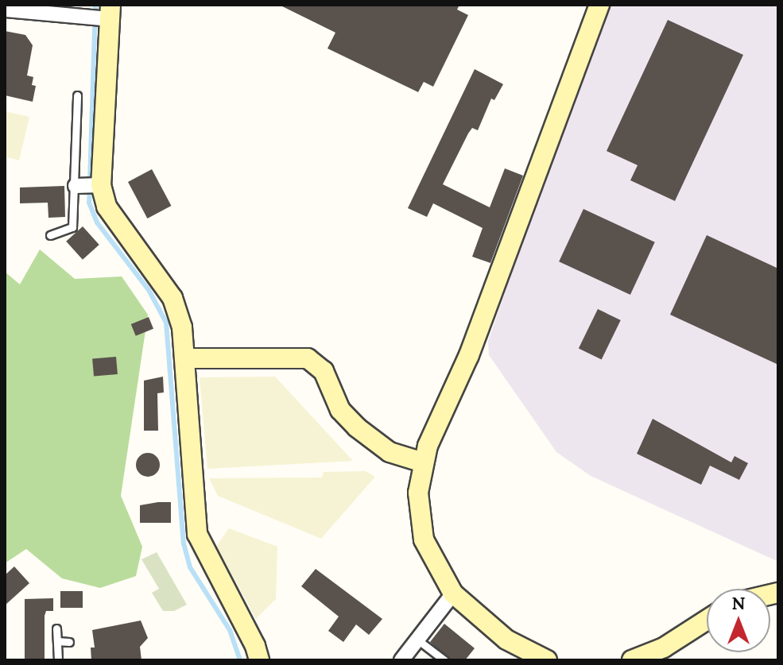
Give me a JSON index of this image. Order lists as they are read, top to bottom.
{
  "north": "top"
}
